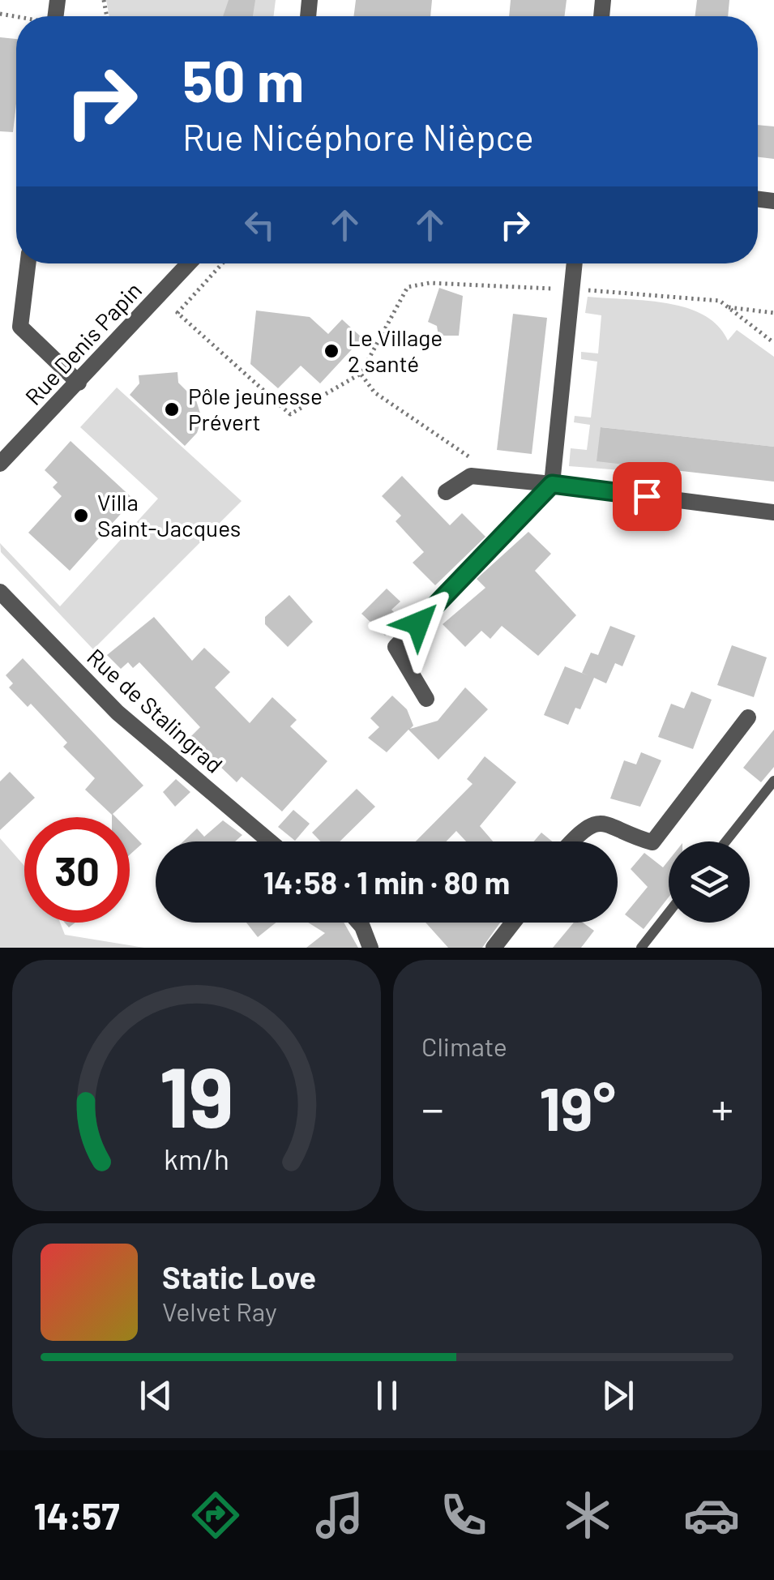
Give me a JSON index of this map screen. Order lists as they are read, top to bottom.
{
  "streets": {
    "street": ["Rue Denis Papin", "Rue de Stalingrad"]
  },
  "places": ["Le Village 2 santé", "Pôle jeunesse Prévert", "Villa Saint-Jacques"],
  "page": {
    "turn": ["50 m", "Rue Nicéphore Nièpce"],
    "limit": "30",
    "trip": "14:58 · 1 min · 80 m",
    "tile": "Climate",
    "heat": ["−", "19°", "+"],
    "song": ["Static Love", "Velvet Ray"],
    "tabs": "14:57",
    "gauge": ["19", "km/h"]
  }
}
